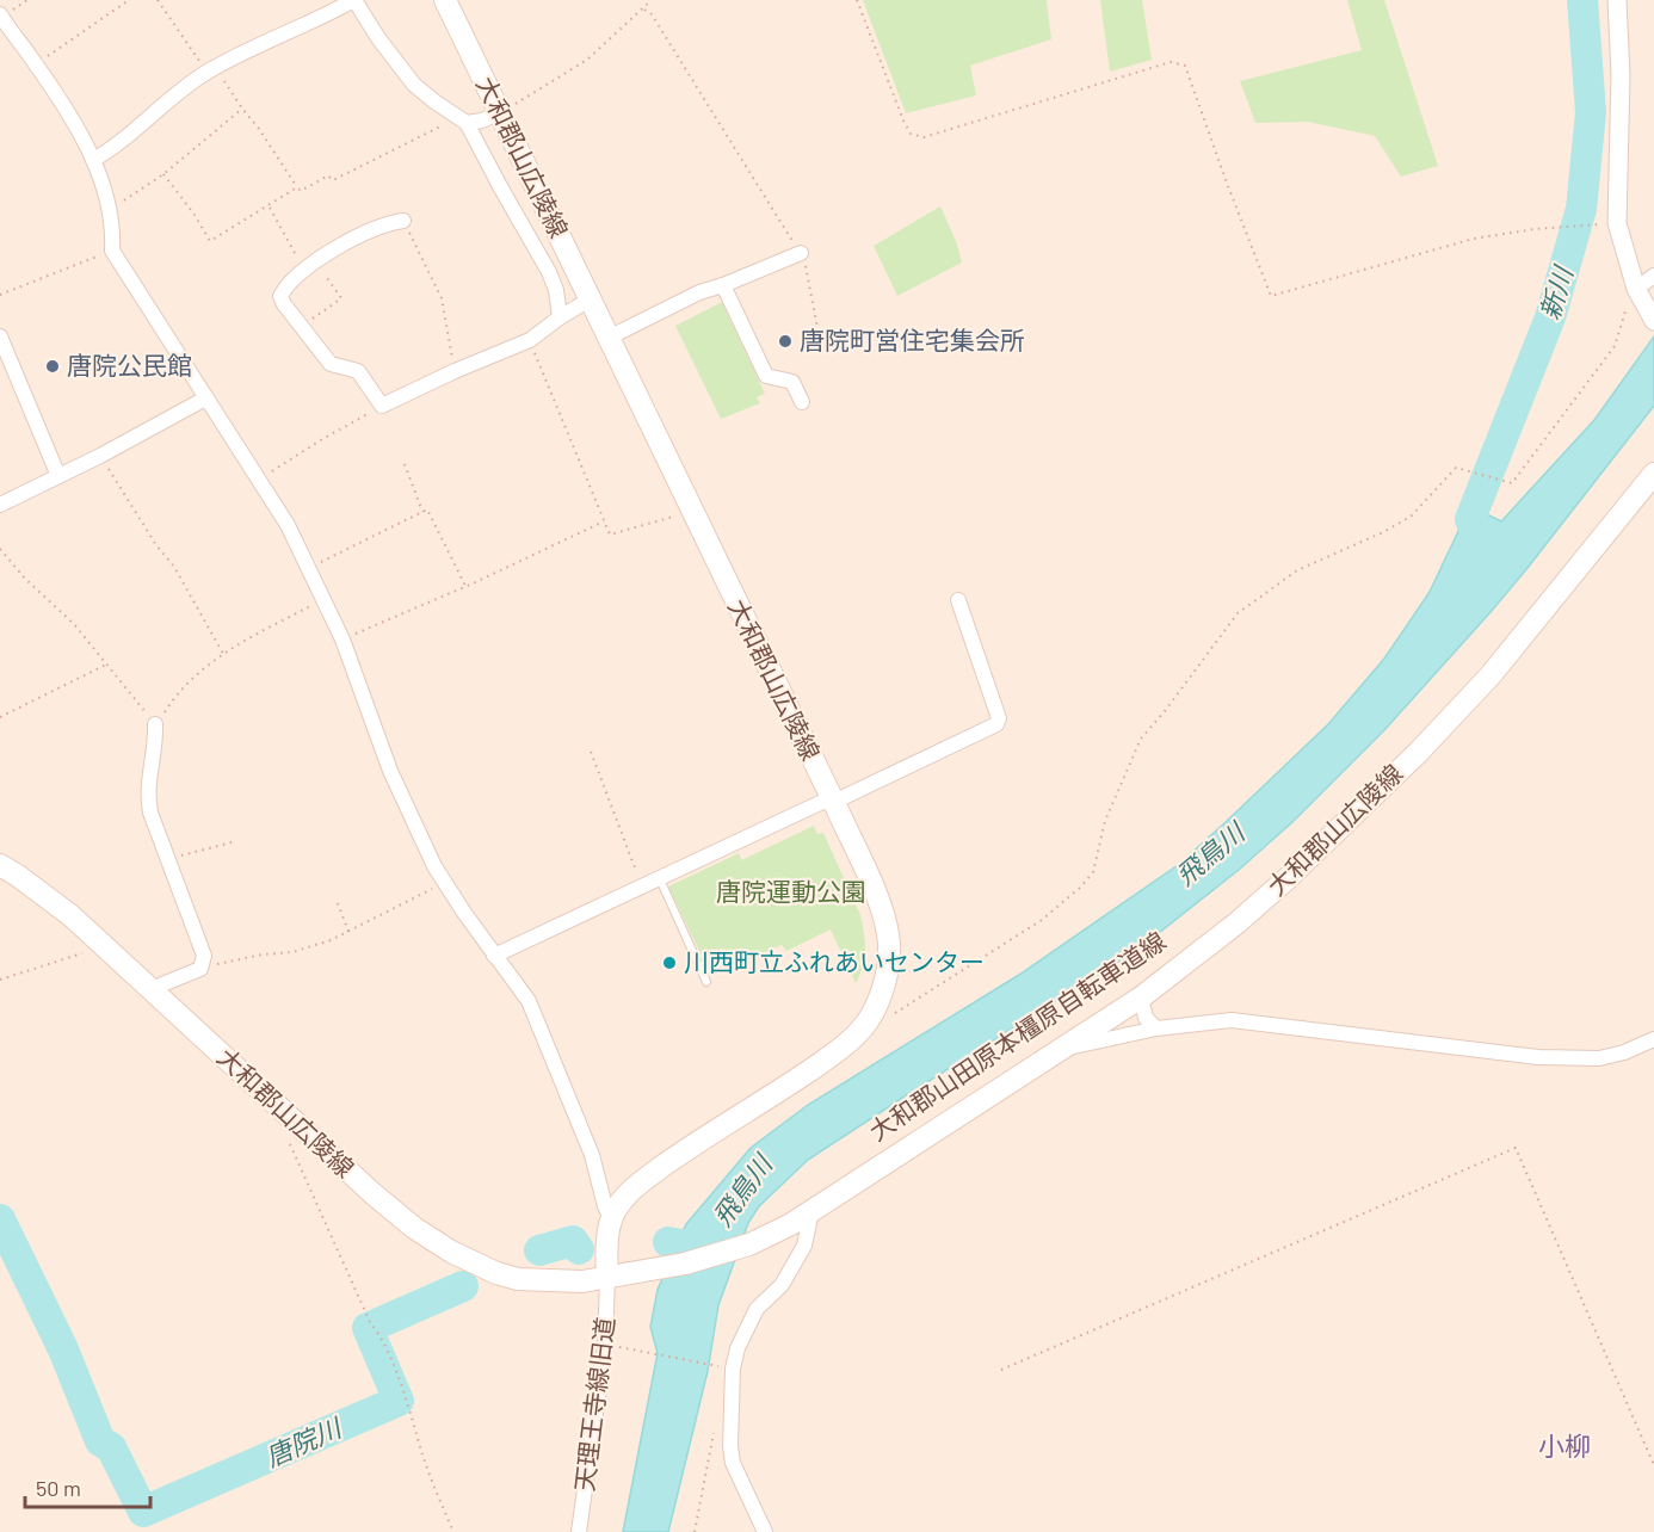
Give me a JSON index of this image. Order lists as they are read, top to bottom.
{
  "streets": {
    "main road": ["大和郡山広陵線"],
    "street": ["天理王寺線旧道"]
  },
  "crossings": [
    ["大和郡山広陵線", "天理王寺線旧道"]
  ],
  "districts": ["小柳"],
  "water": ["新川", "飛鳥川", "唐院川"],
  "parks": ["唐院運動公園"],
  "places": ["唐院町営住宅集会所", "唐院公民館", "川西町立ふれあいセンター"],
  "scale_bar": "50 m"
}
